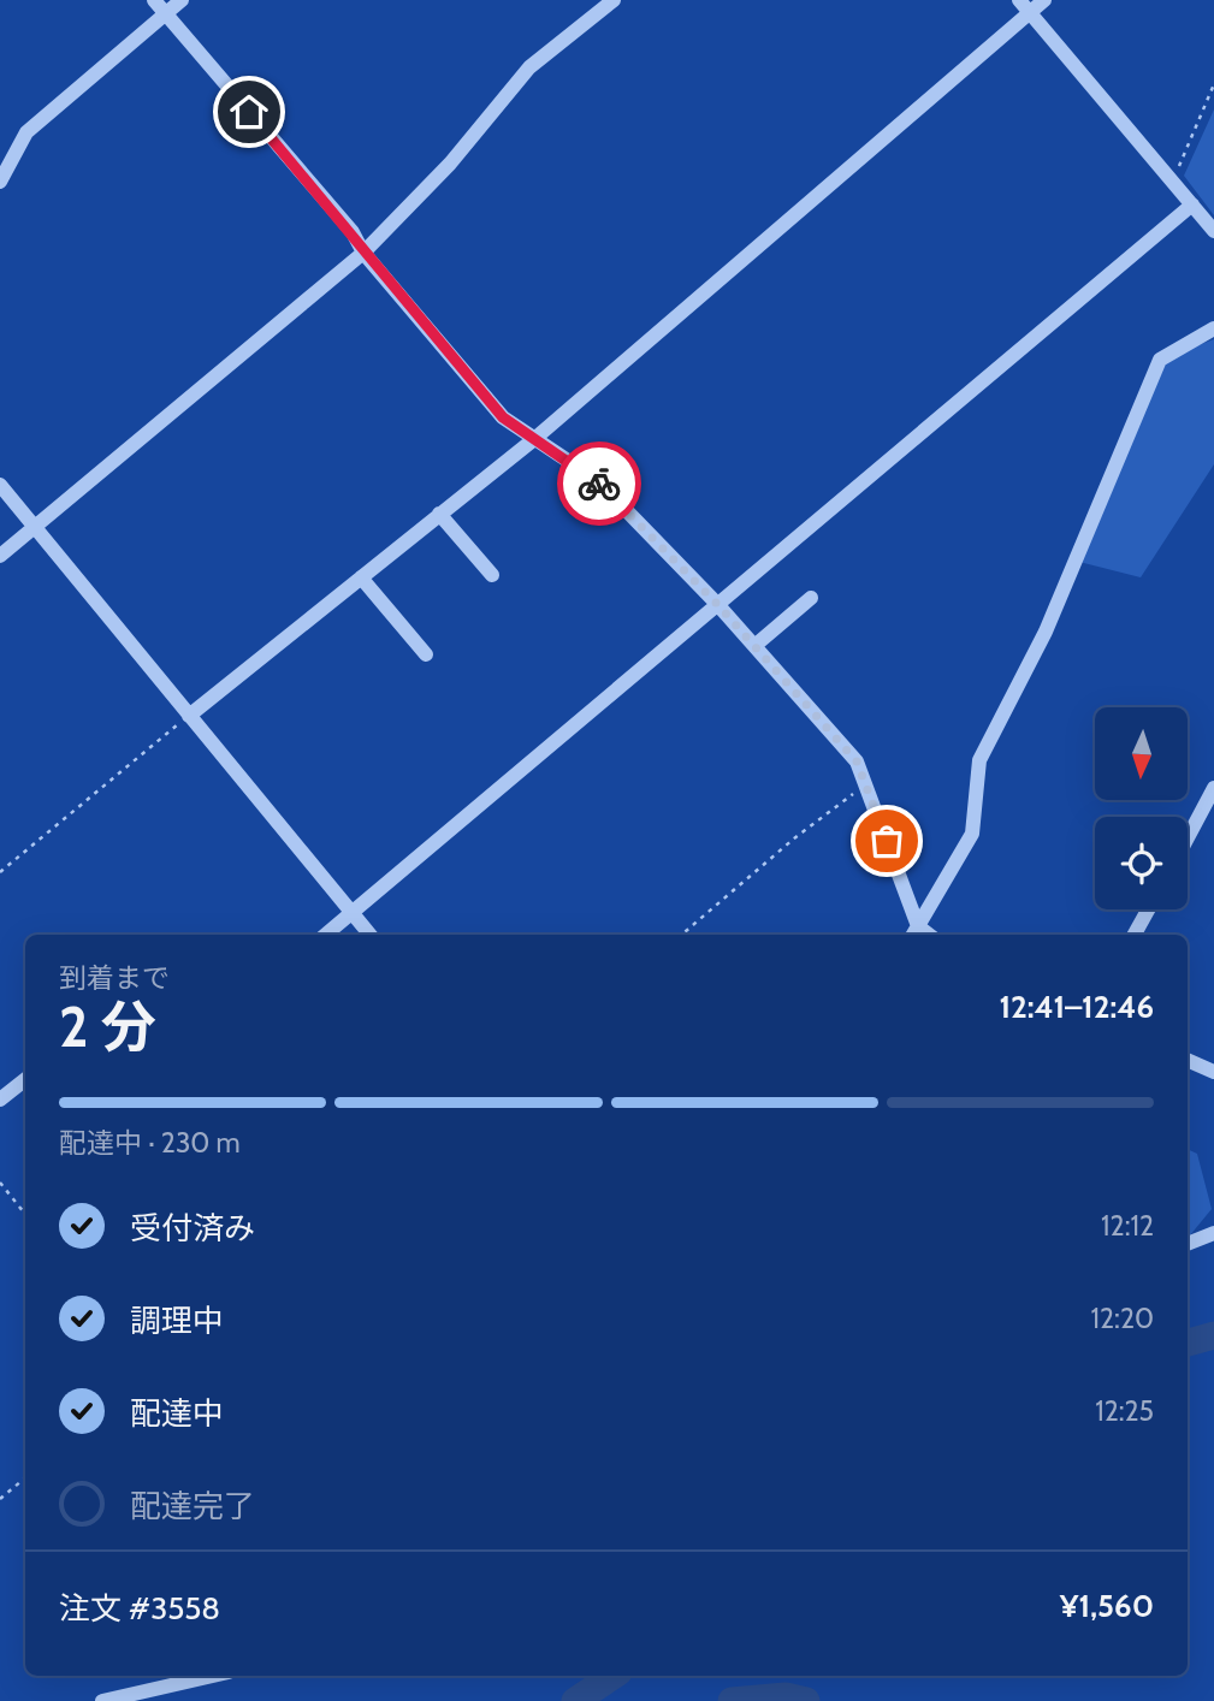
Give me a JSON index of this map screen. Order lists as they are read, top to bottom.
{
  "north": "bottom",
  "page": {
    "heading": ["2 分", "到着まで", "12:41–12:46"],
    "panel": ["注文 #3558", "¥1,560"],
    "bar": "配達中 · 230 m",
    "list": [
      ["受付済み", "12:12"],
      ["調理中", "12:20"],
      ["配達中", "12:25"],
      "配達完了"
    ]
  }
}
